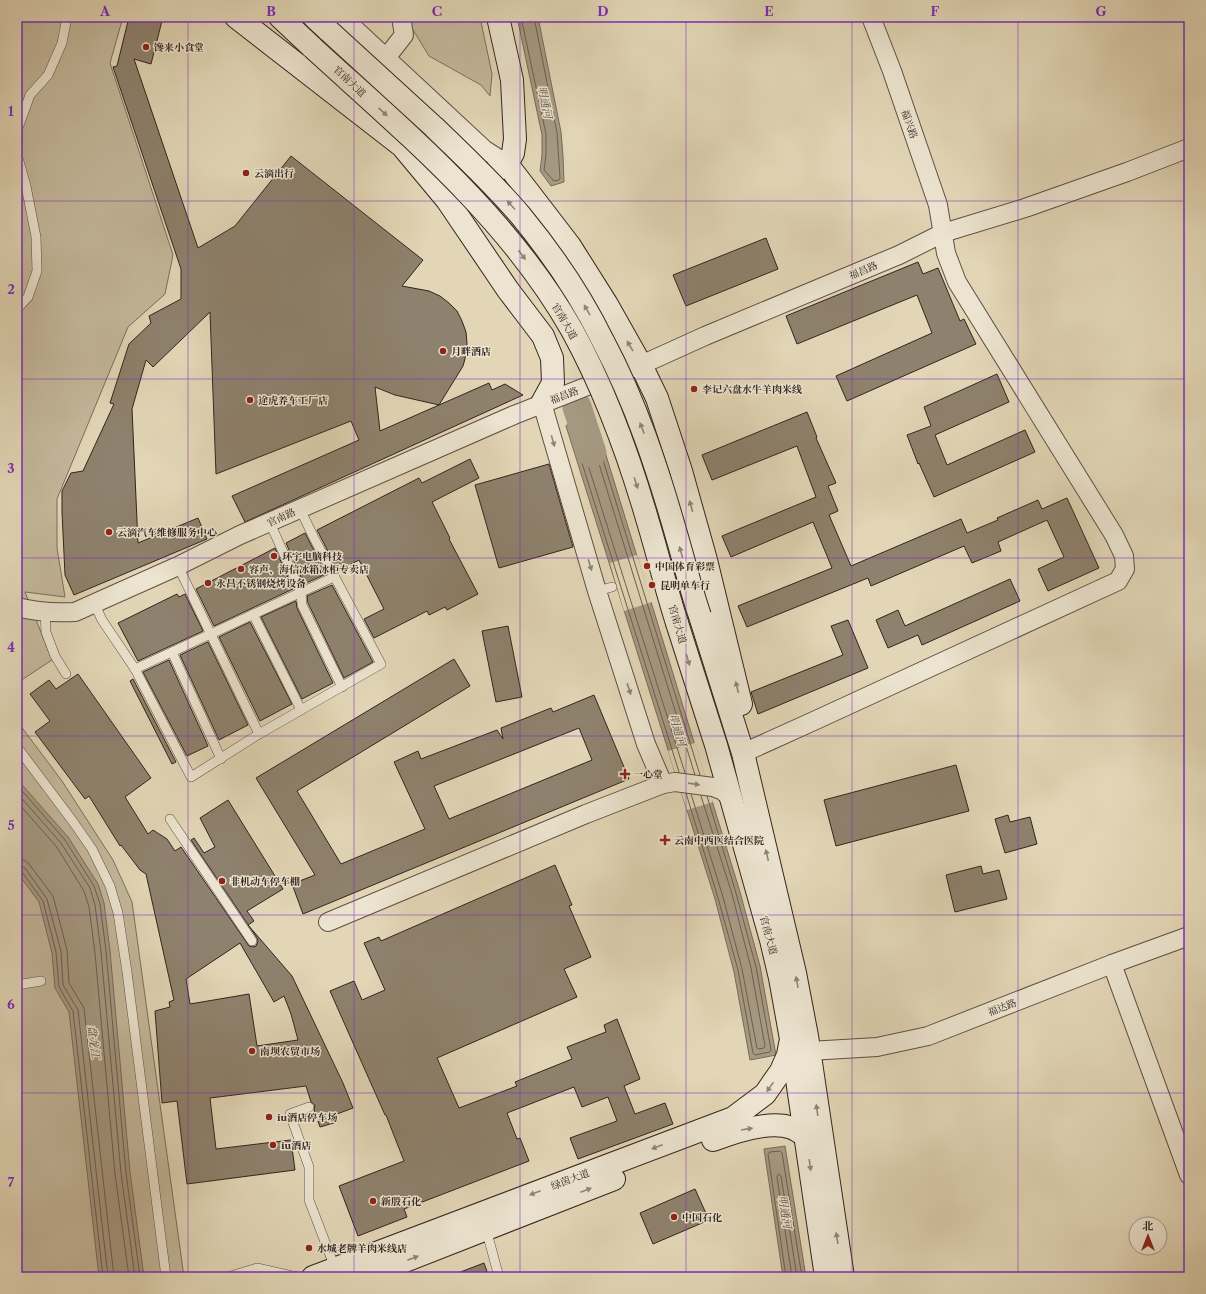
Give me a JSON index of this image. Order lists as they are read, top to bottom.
{
  "streets": {
    "main road": ["官南大道", "绿茵大道"],
    "street": [
      "福兴路",
      "福昌路",
      "官南路",
      "福达路"
    ]
  },
  "crossings": [
    ["官南大道", "福兴路"],
    ["官南大道", "福达路"],
    ["官南大道", "绿茵大道"],
    ["福兴路", "福昌路"],
    ["福昌路", "官南路"]
  ],
  "water": ["明通河", "盘龙江"],
  "places": {
    "other": [
      "馋来小食堂",
      "云滴出行",
      "月畔酒店",
      "李记六盘水牛羊肉米线",
      "途虎养车工厂店",
      "云滴汽车维修服务中心",
      "环宇电脑科技",
      "中国体育彩票",
      "容声、海信冰箱冰柜专卖店",
      "永昌不锈钢烧烤设备",
      "昆明单车行",
      "非机动车停车棚",
      "南坝农贸市场",
      "iu酒店停车场",
      "iu酒店",
      "新殷石化",
      "中国石化",
      "水城老牌羊肉米线店"
    ],
    "health": ["一心堂", "云南中西医结合医院"]
  },
  "north": "top",
  "grid": {
    "columns": [
      "A",
      "B",
      "C",
      "D",
      "E",
      "F",
      "G"
    ],
    "rows": [
      "1",
      "2",
      "3",
      "4",
      "5",
      "6",
      "7"
    ]
  }
}
